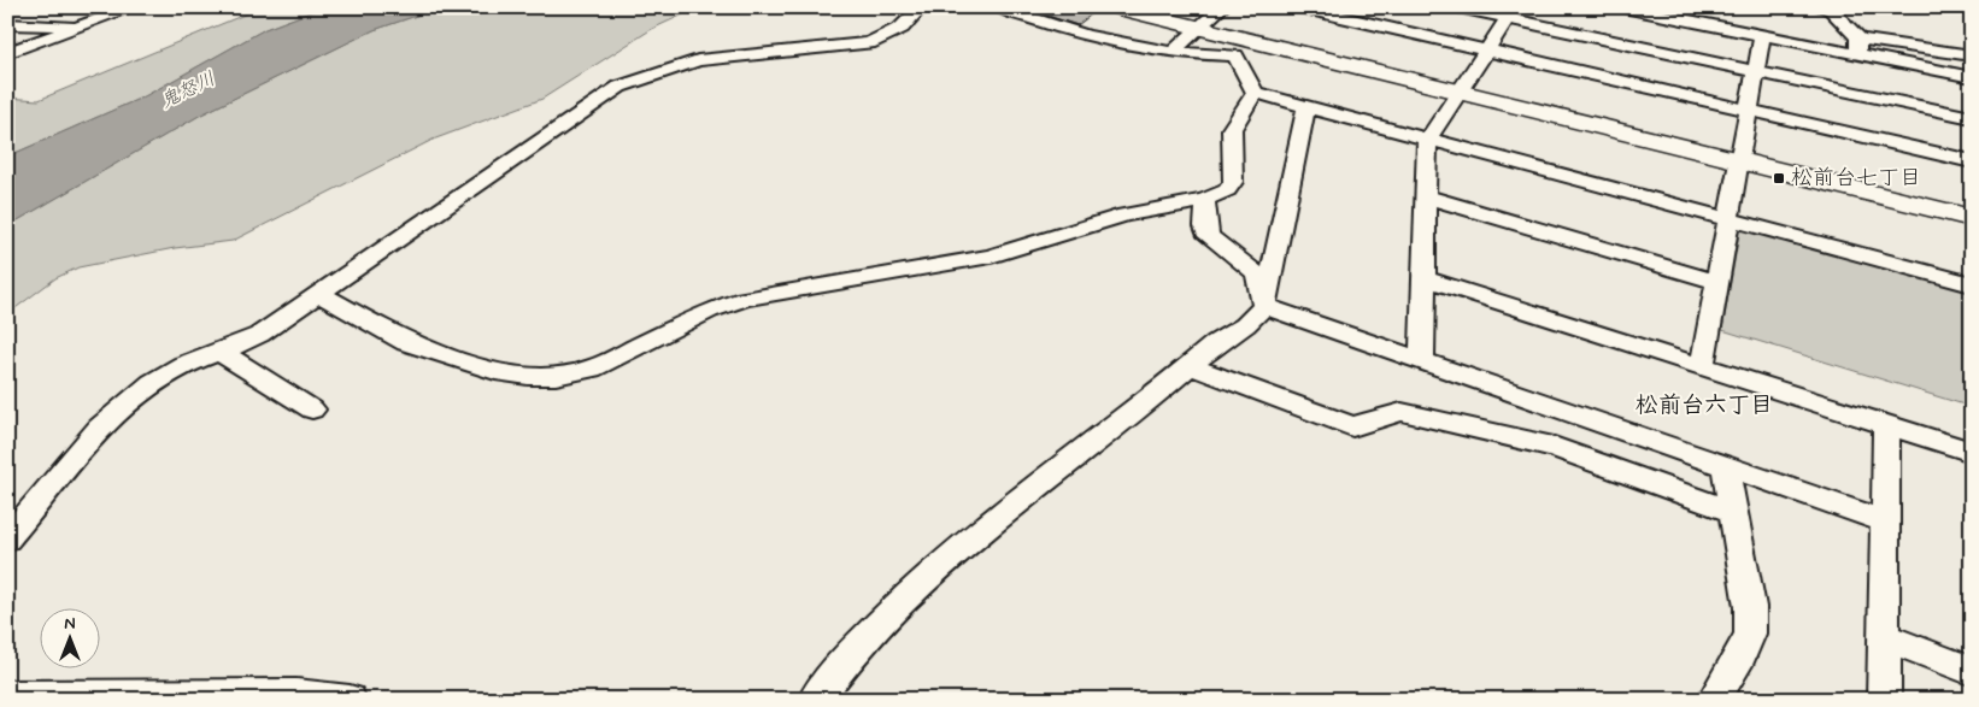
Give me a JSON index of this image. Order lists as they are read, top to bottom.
{
  "districts": ["松前台六丁目"],
  "water": ["鬼怒川"],
  "places": {
    "transit": ["松前台七丁目"]
  },
  "north": "top"
}
